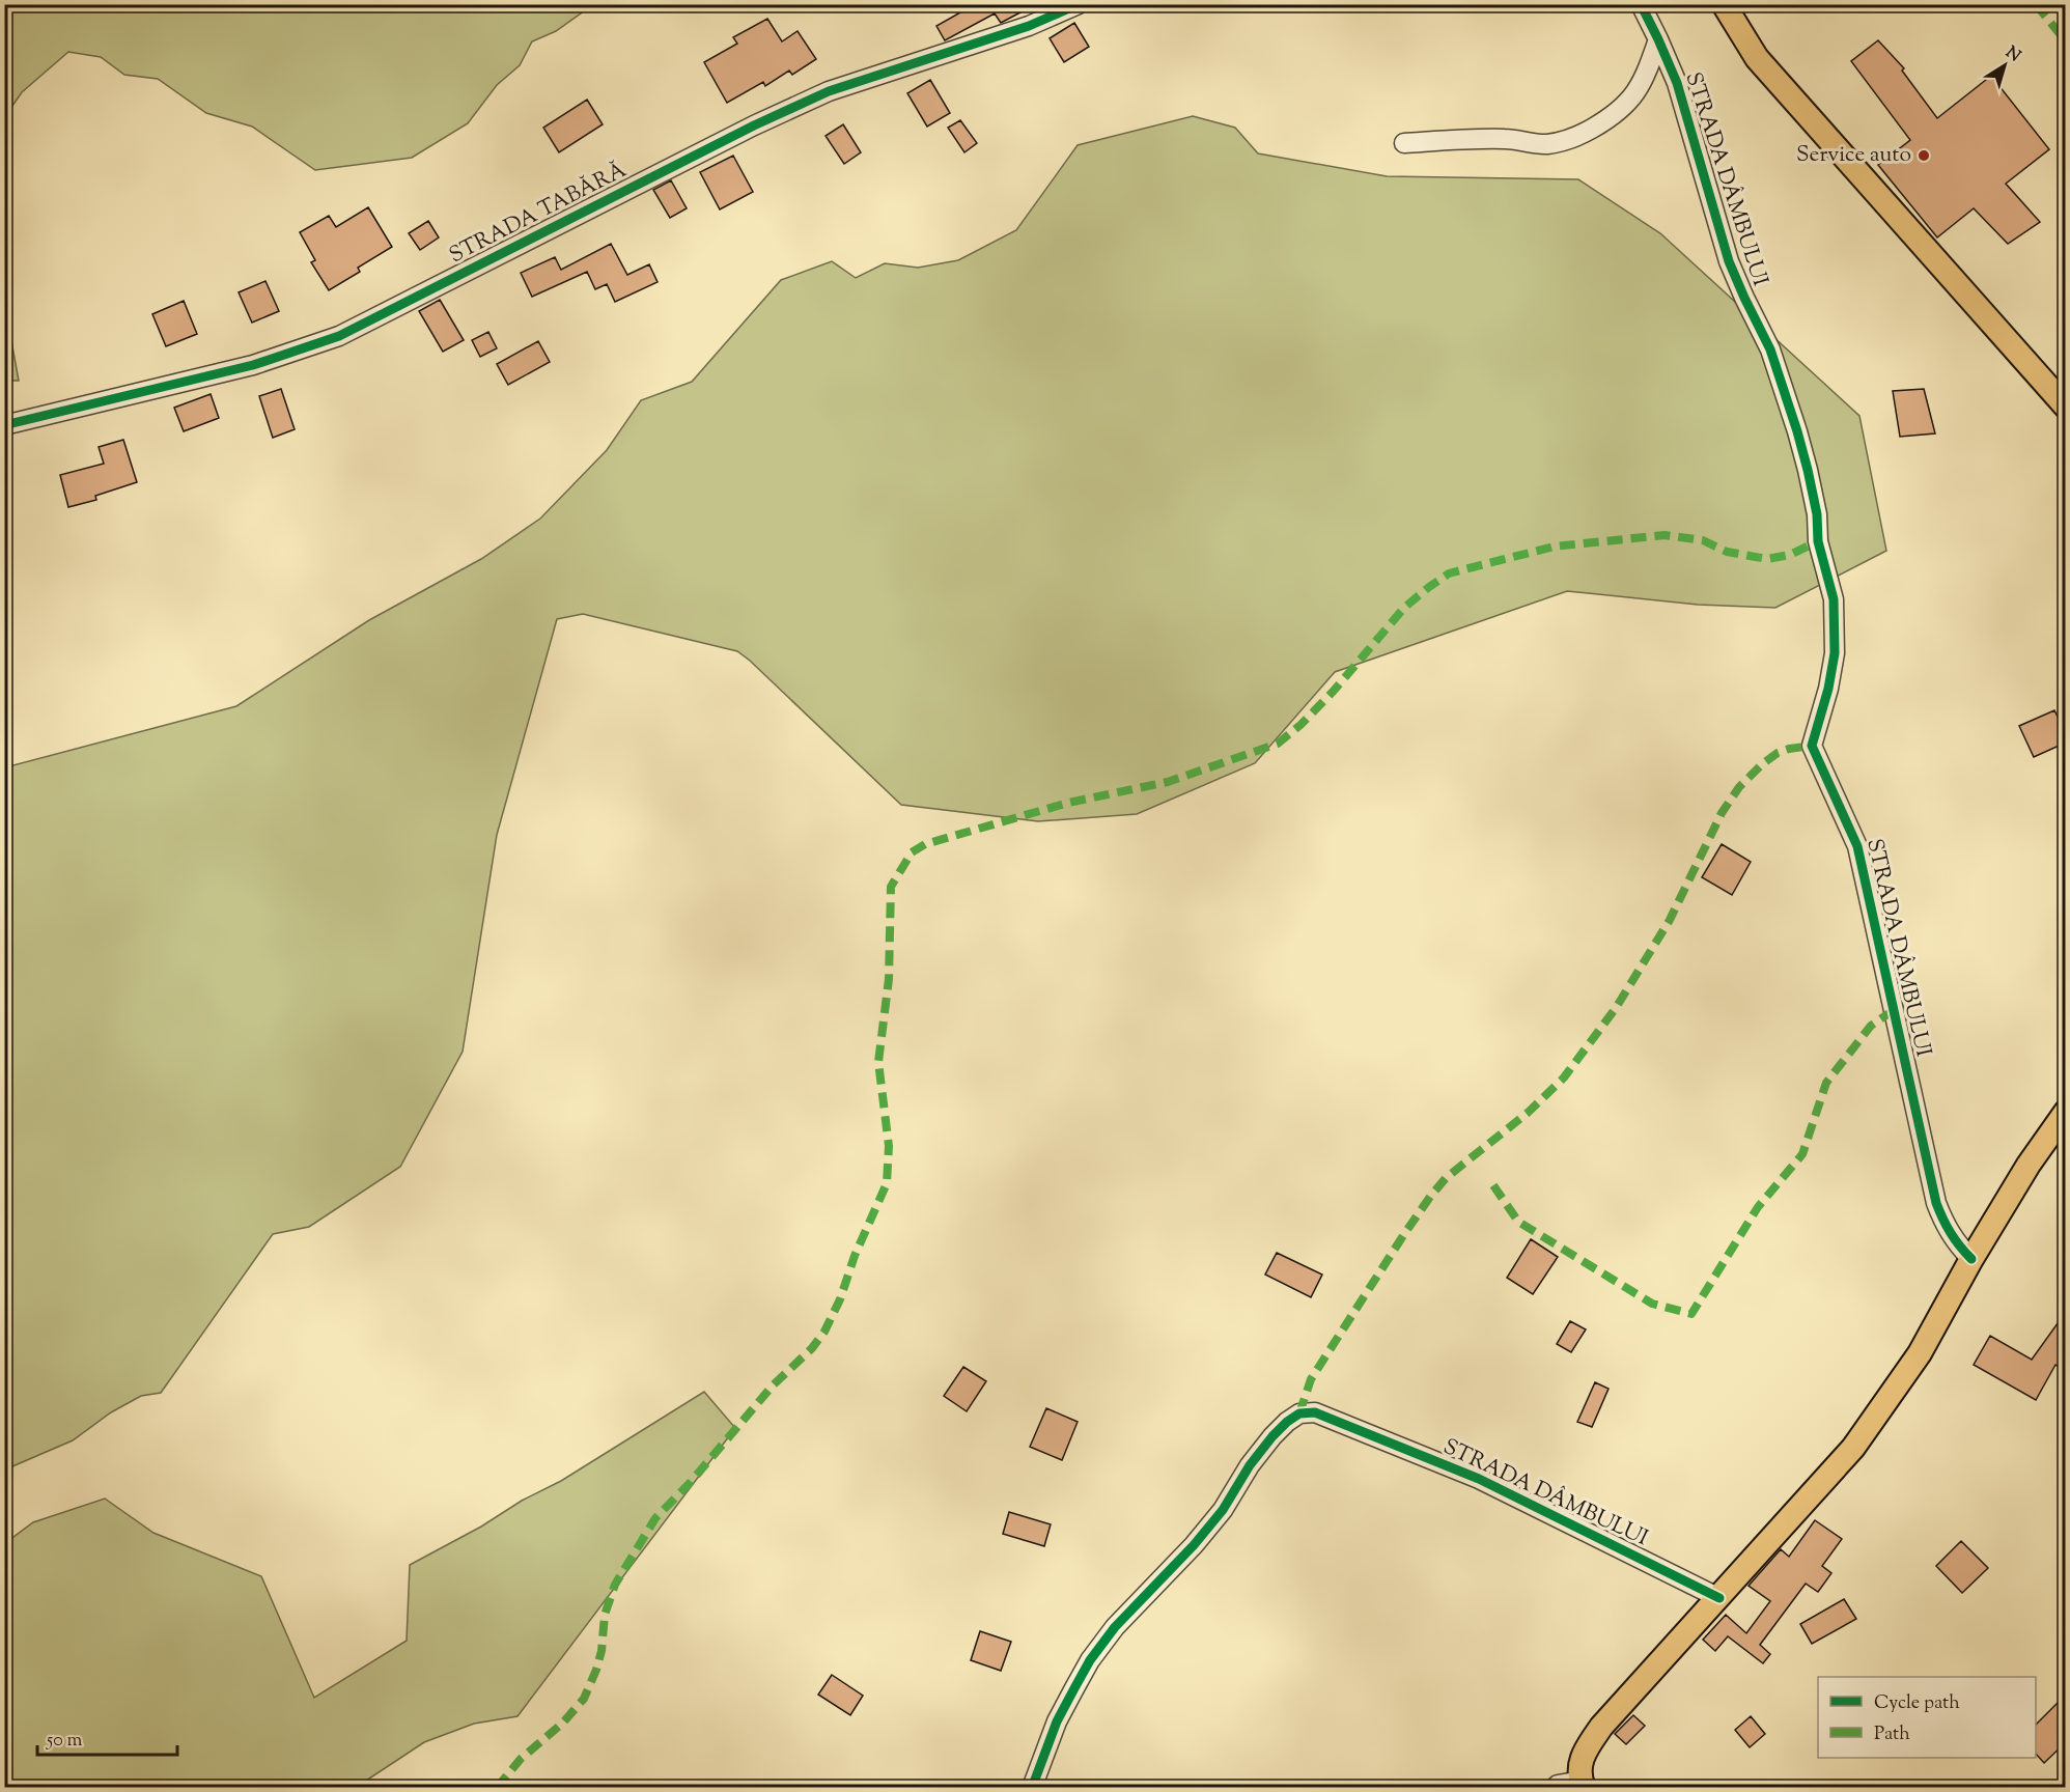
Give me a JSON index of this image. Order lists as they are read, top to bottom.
{
  "streets": {
    "street": ["STRADA DÂMBULUI", "STRADA TABĂRĂ"]
  },
  "places": ["Service auto"],
  "legend": ["Cycle path", "Path"],
  "scale_bar": "50 m",
  "north": "top right"
}
